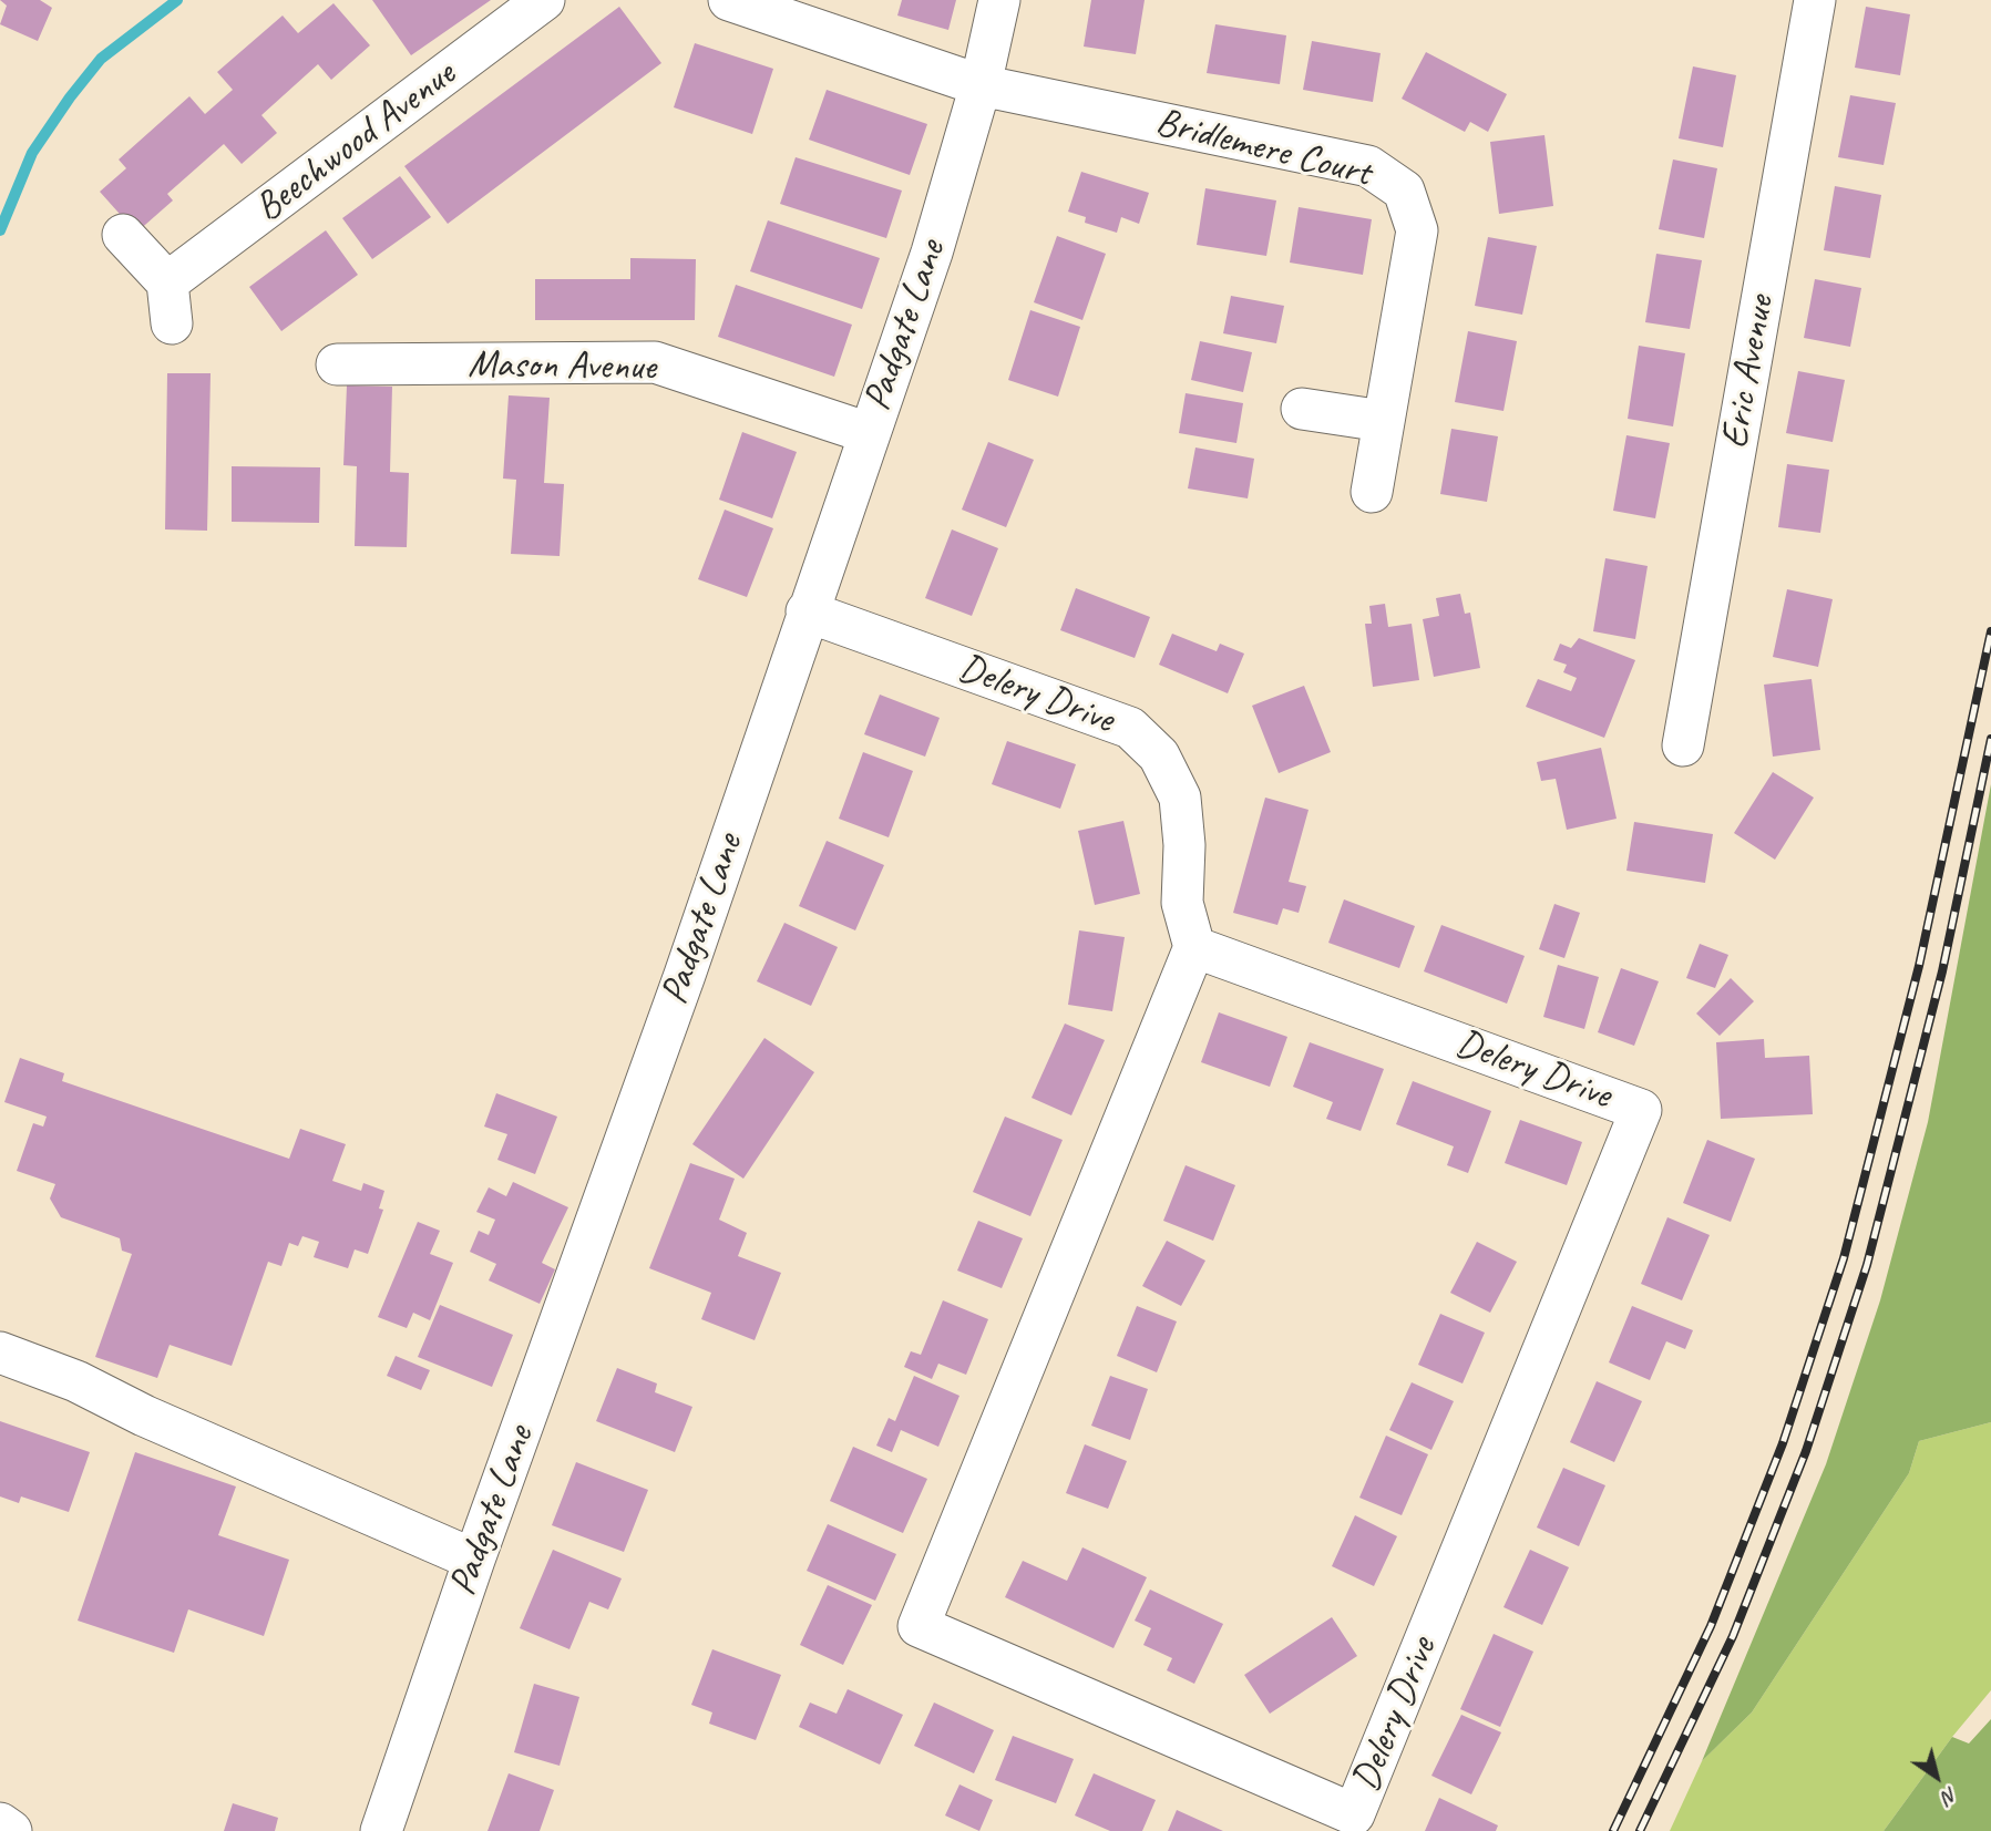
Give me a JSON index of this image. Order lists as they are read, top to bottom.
{
  "streets": {
    "street": [
      "Beechwood Avenue",
      "Bridlemere Court",
      "Padgate Lane",
      "Mason Avenue",
      "Eric Avenue",
      "Delery Drive"
    ]
  },
  "crossings": [
    ["Bridlemere Court", "Padgate Lane"],
    ["Padgate Lane", "Mason Avenue"],
    ["Padgate Lane", "Delery Drive"]
  ],
  "north": "bottom right"
}
